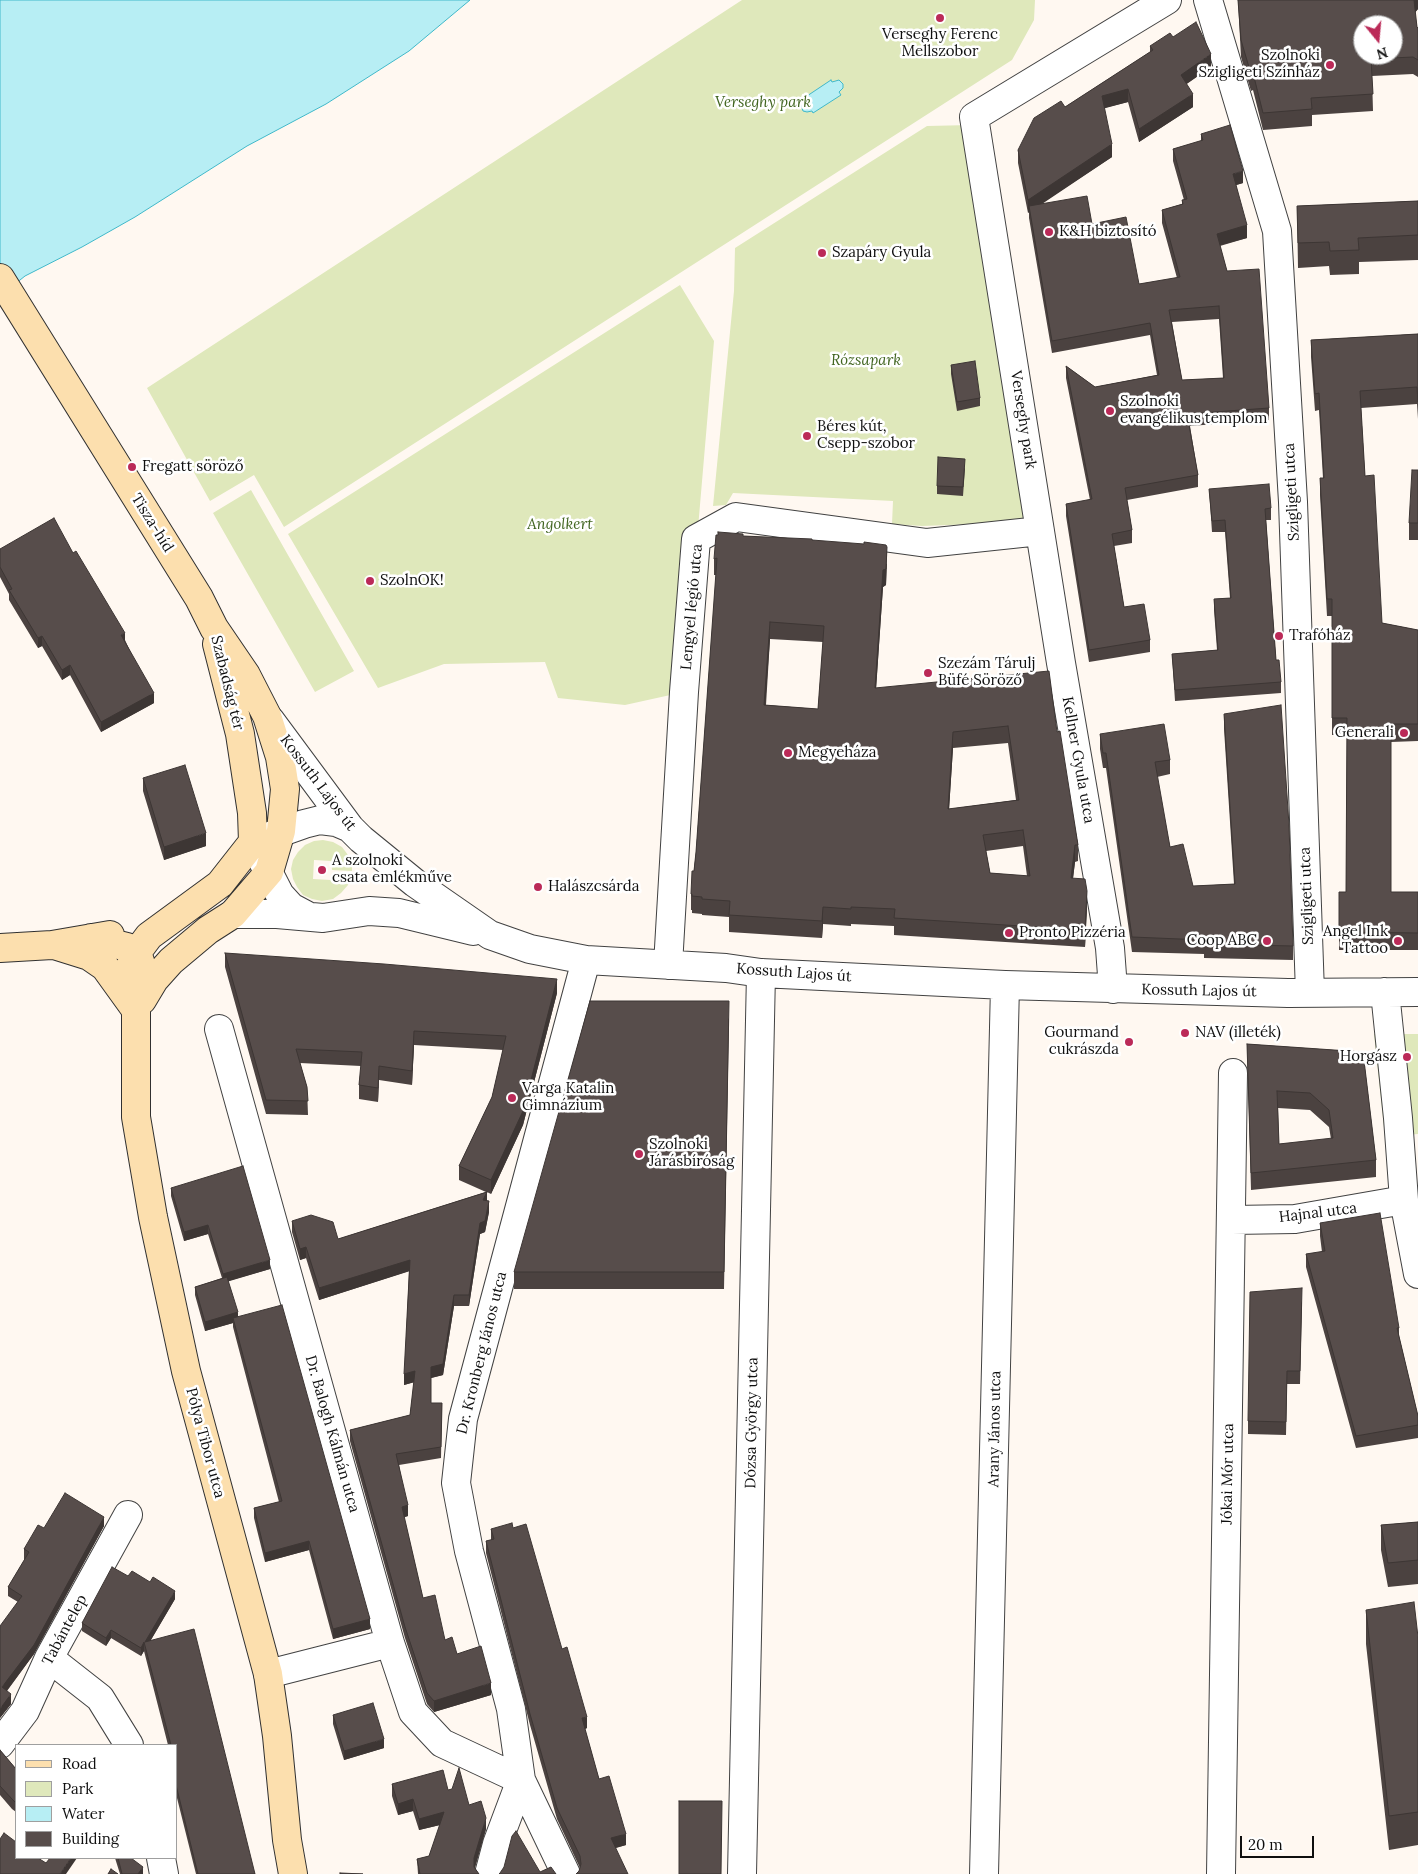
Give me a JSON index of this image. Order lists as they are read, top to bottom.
{
  "streets": {
    "main road": ["Tisza-híd", "Szabadság tér", "Pólya Tibor utca"],
    "street": [
      "Verseghy park",
      "Szigligeti utca",
      "Lengyel légió utca",
      "Kellner Gyula utca",
      "Kossuth Lajos út",
      "Hajnal utca",
      "Dr. Kronberg János utca",
      "Dózsa György utca",
      "Arany János utca",
      "Dr. Balogh Kálmán utca",
      "Jókai Mór utca",
      "Tabántelep"
    ]
  },
  "crossings": [
    ["Verseghy park", "Lengyel légió utca"],
    ["Verseghy park", "Kellner Gyula utca"],
    ["Szigligeti utca", "Kossuth Lajos út"],
    ["Tisza-híd", "Szabadság tér"],
    ["Lengyel légió utca", "Kellner Gyula utca"],
    ["Lengyel légió utca", "Kossuth Lajos út"],
    ["Szabadság tér", "Kossuth Lajos út"],
    ["Kellner Gyula utca", "Kossuth Lajos út"],
    ["Kossuth Lajos út", "Dr. Kronberg János utca"],
    ["Kossuth Lajos út", "Dózsa György utca"],
    ["Kossuth Lajos út", "Arany János utca"],
    ["Hajnal utca", "Jókai Mór utca"],
    ["Dr. Kronberg János utca", "Dr. Balogh Kálmán utca"]
  ],
  "parks": ["Verseghy park", "Rózsapark", "Angolkert"],
  "places": [
    "Verseghy Ferenc Mellszobor",
    "Szolnoki Szigligeti Színház",
    "K&H biztosító",
    "Szapáry Gyula",
    "Szolnoki evangélikus templom",
    "Béres kút, Csepp-szobor",
    "Fregatt söröző",
    "SzolnOK!",
    "Trafóház",
    "Szezám Tárulj Büfé Söröző",
    "Generali",
    "Megyeháza",
    "A szolnoki csata emlékműve",
    "Halászcsárda",
    "Pronto Pizzéria",
    "Coop ABC",
    "Angel Ink Tattoo",
    "NAV (illeték)",
    "Gourmand cukrászda",
    "Horgász",
    "Varga Katalin Gimnázium",
    "Szolnoki Járásbíróság"
  ],
  "legend": [
    "Road",
    "Park",
    "Water",
    "Building"
  ],
  "scale_bar": "20 m",
  "north": "bottom"
}
